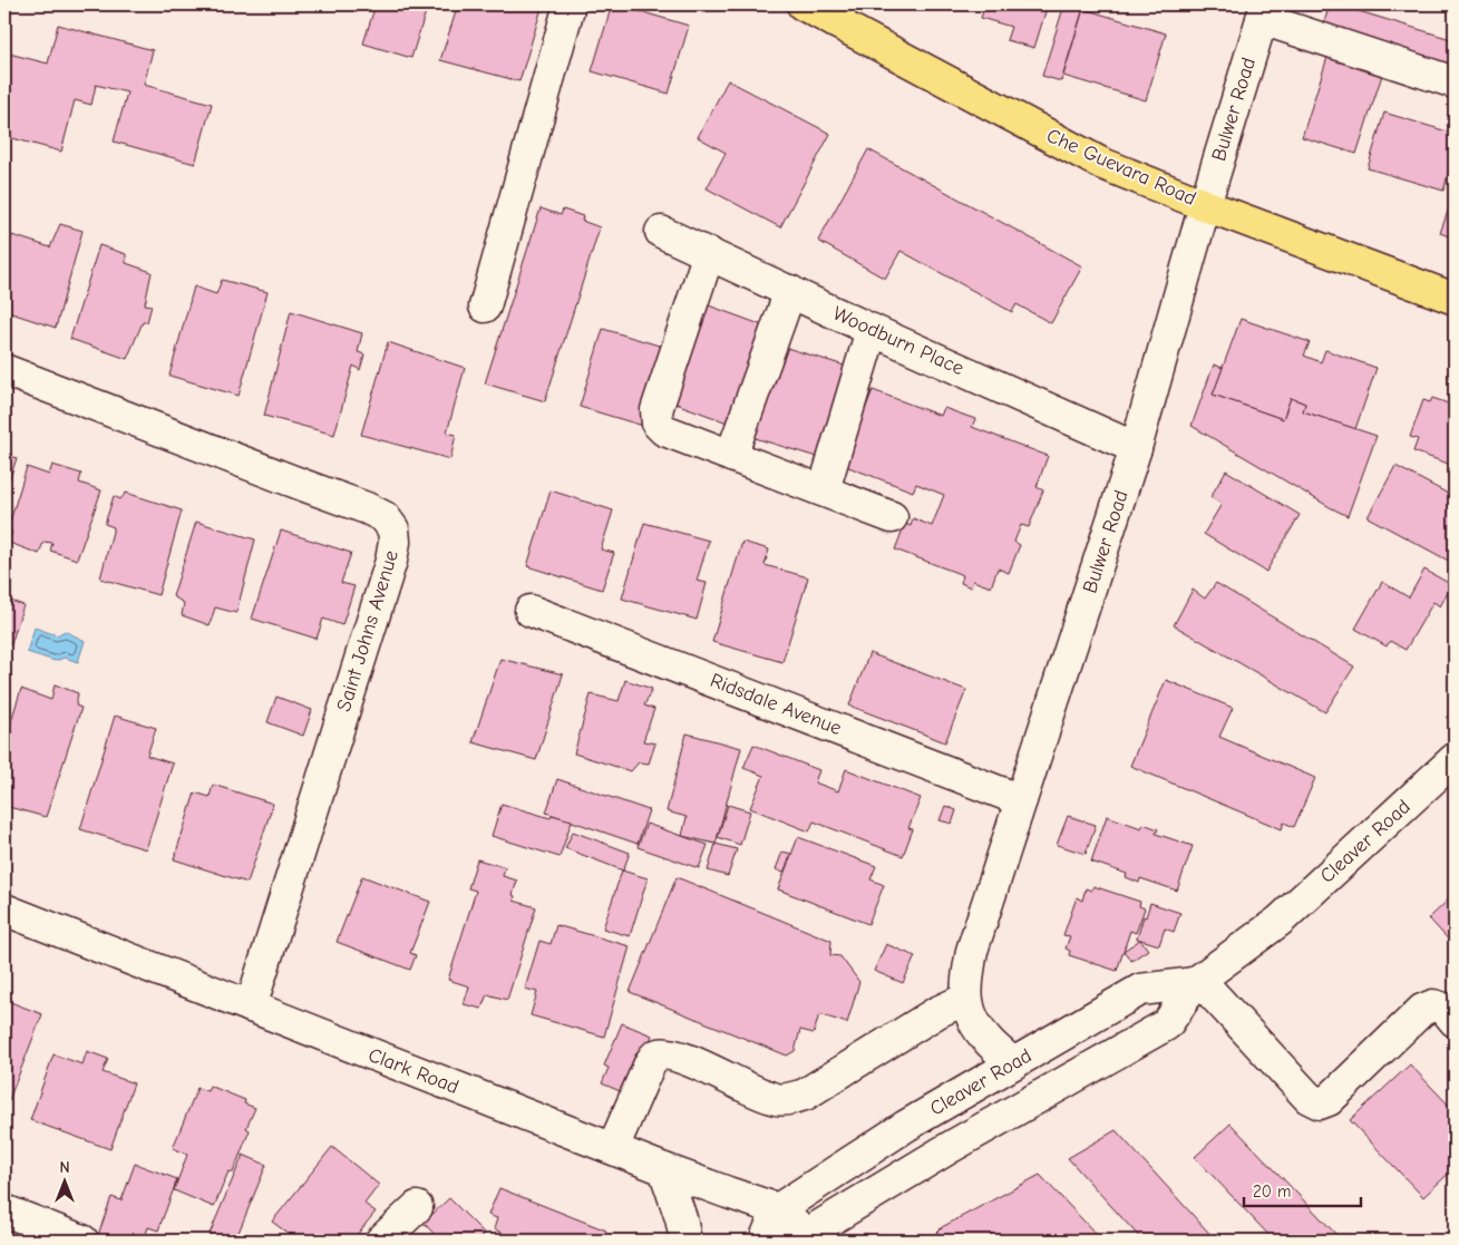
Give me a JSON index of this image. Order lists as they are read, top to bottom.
{
  "streets": {
    "main road": ["Che Guevara Road"],
    "street": [
      "Bulwer Road",
      "Woodburn Place",
      "Saint Johns Avenue",
      "Ridsdale Avenue",
      "Cleaver Road",
      "Clark Road"
    ]
  },
  "crossings": [
    ["Bulwer Road", "Che Guevara Road"],
    ["Bulwer Road", "Woodburn Place"],
    ["Bulwer Road", "Ridsdale Avenue"],
    ["Bulwer Road", "Cleaver Road"],
    ["Saint Johns Avenue", "Clark Road"],
    ["Cleaver Road", "Clark Road"]
  ],
  "scale_bar": "20 m",
  "north": "top"
}
